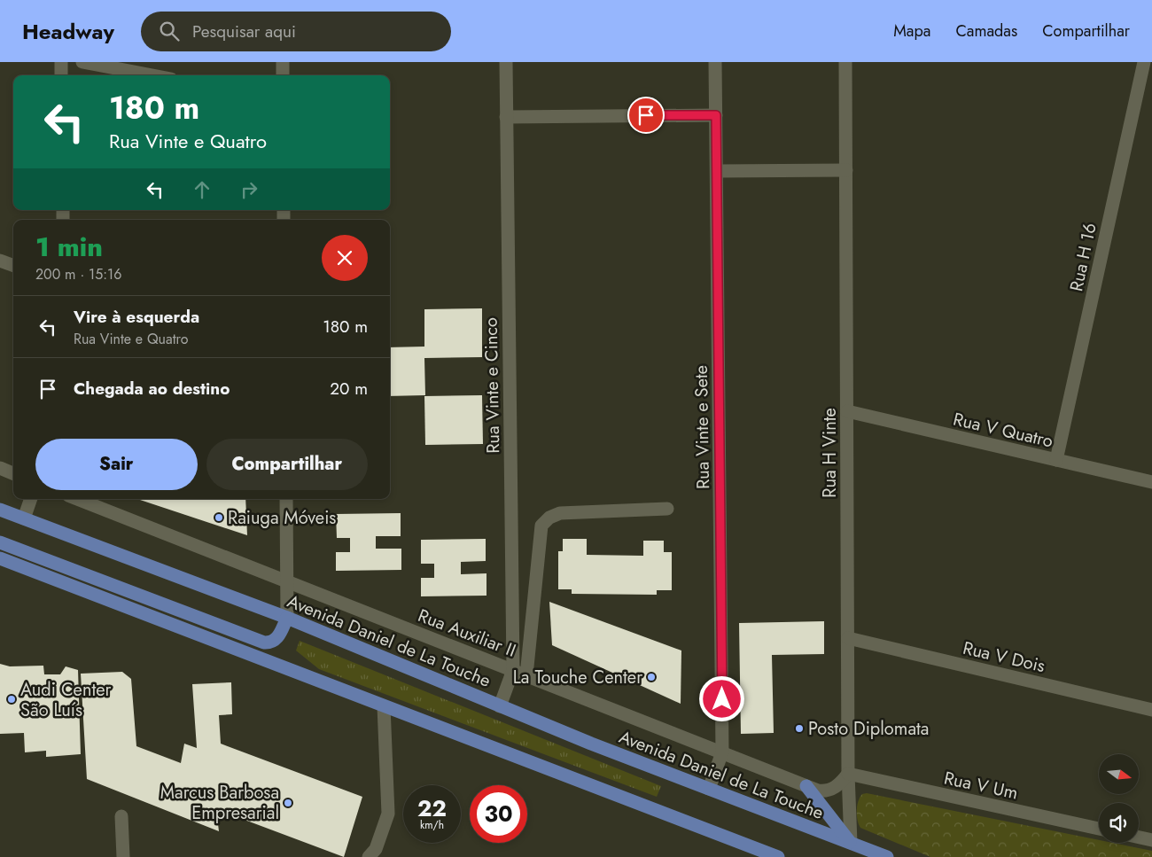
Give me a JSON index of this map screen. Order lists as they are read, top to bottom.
{
  "streets": {
    "main road": ["Avenida Daniel de La Touche"],
    "street": [
      "Rua H 16",
      "Rua Vinte e Cinco",
      "Rua Vinte e Sete",
      "Rua V Quatro",
      "Rua H Vinte",
      "Rua Auxiliar II",
      "Rua V Dois",
      "Rua V Um"
    ]
  },
  "crossings": [
    ["Rua H 16", "Rua V Quatro"],
    ["Rua Vinte e Cinco", "Rua Auxiliar II"],
    ["Rua Vinte e Cinco", "Avenida Daniel de La Touche"],
    ["Rua Vinte e Sete", "Rua Auxiliar II"],
    ["Rua Vinte e Sete", "Avenida Daniel de La Touche"],
    ["Rua V Quatro", "Rua H Vinte"],
    ["Rua H Vinte", "Rua Auxiliar II"],
    ["Rua H Vinte", "Avenida Daniel de La Touche"],
    ["Rua H Vinte", "Rua V Dois"],
    ["Rua H Vinte", "Rua V Um"],
    ["Rua Auxiliar II", "Rua V Um"]
  ],
  "places": [
    "Raiuga Móveis",
    "La Touche Center",
    "Audi Center São Luís",
    "Posto Diplomata",
    "Marcus Barbosa Empresarial"
  ],
  "north": "right",
  "page": {
    "header": "Headway",
    "search": "Pesquisar aqui",
    "nav": ["Mapa", "Camadas", "Compartilhar"],
    "turn": ["180 m", "Rua Vinte e Quatro"],
    "heading": ["1 min", "200 m · 15:16"],
    "list": [
      {
        "name": "Vire à esquerda",
        "note": "Rua Vinte e Quatro",
        "value": "180 m"
      },
      {
        "name": "Chegada ao destino",
        "value": "20 m"
      }
    ],
    "buttons": ["Sair", "Compartilhar"],
    "speed": "22 km/h",
    "limit": "30"
  }
}
